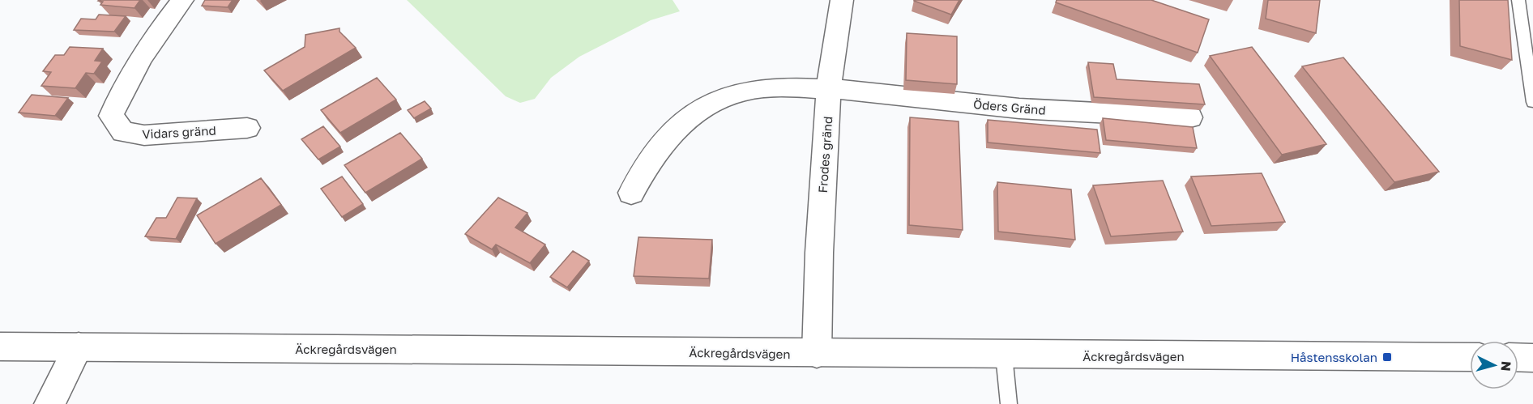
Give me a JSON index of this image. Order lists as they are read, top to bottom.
{
  "streets": {
    "street": [
      "Öders Gränd",
      "Vidars gränd",
      "Frodes gränd",
      "Äckregårdsvägen"
    ]
  },
  "crossings": [
    ["Öders Gränd", "Frodes gränd"],
    ["Frodes gränd", "Äckregårdsvägen"]
  ],
  "places": {
    "transit": ["Håstensskolan"]
  },
  "north": "right"
}
